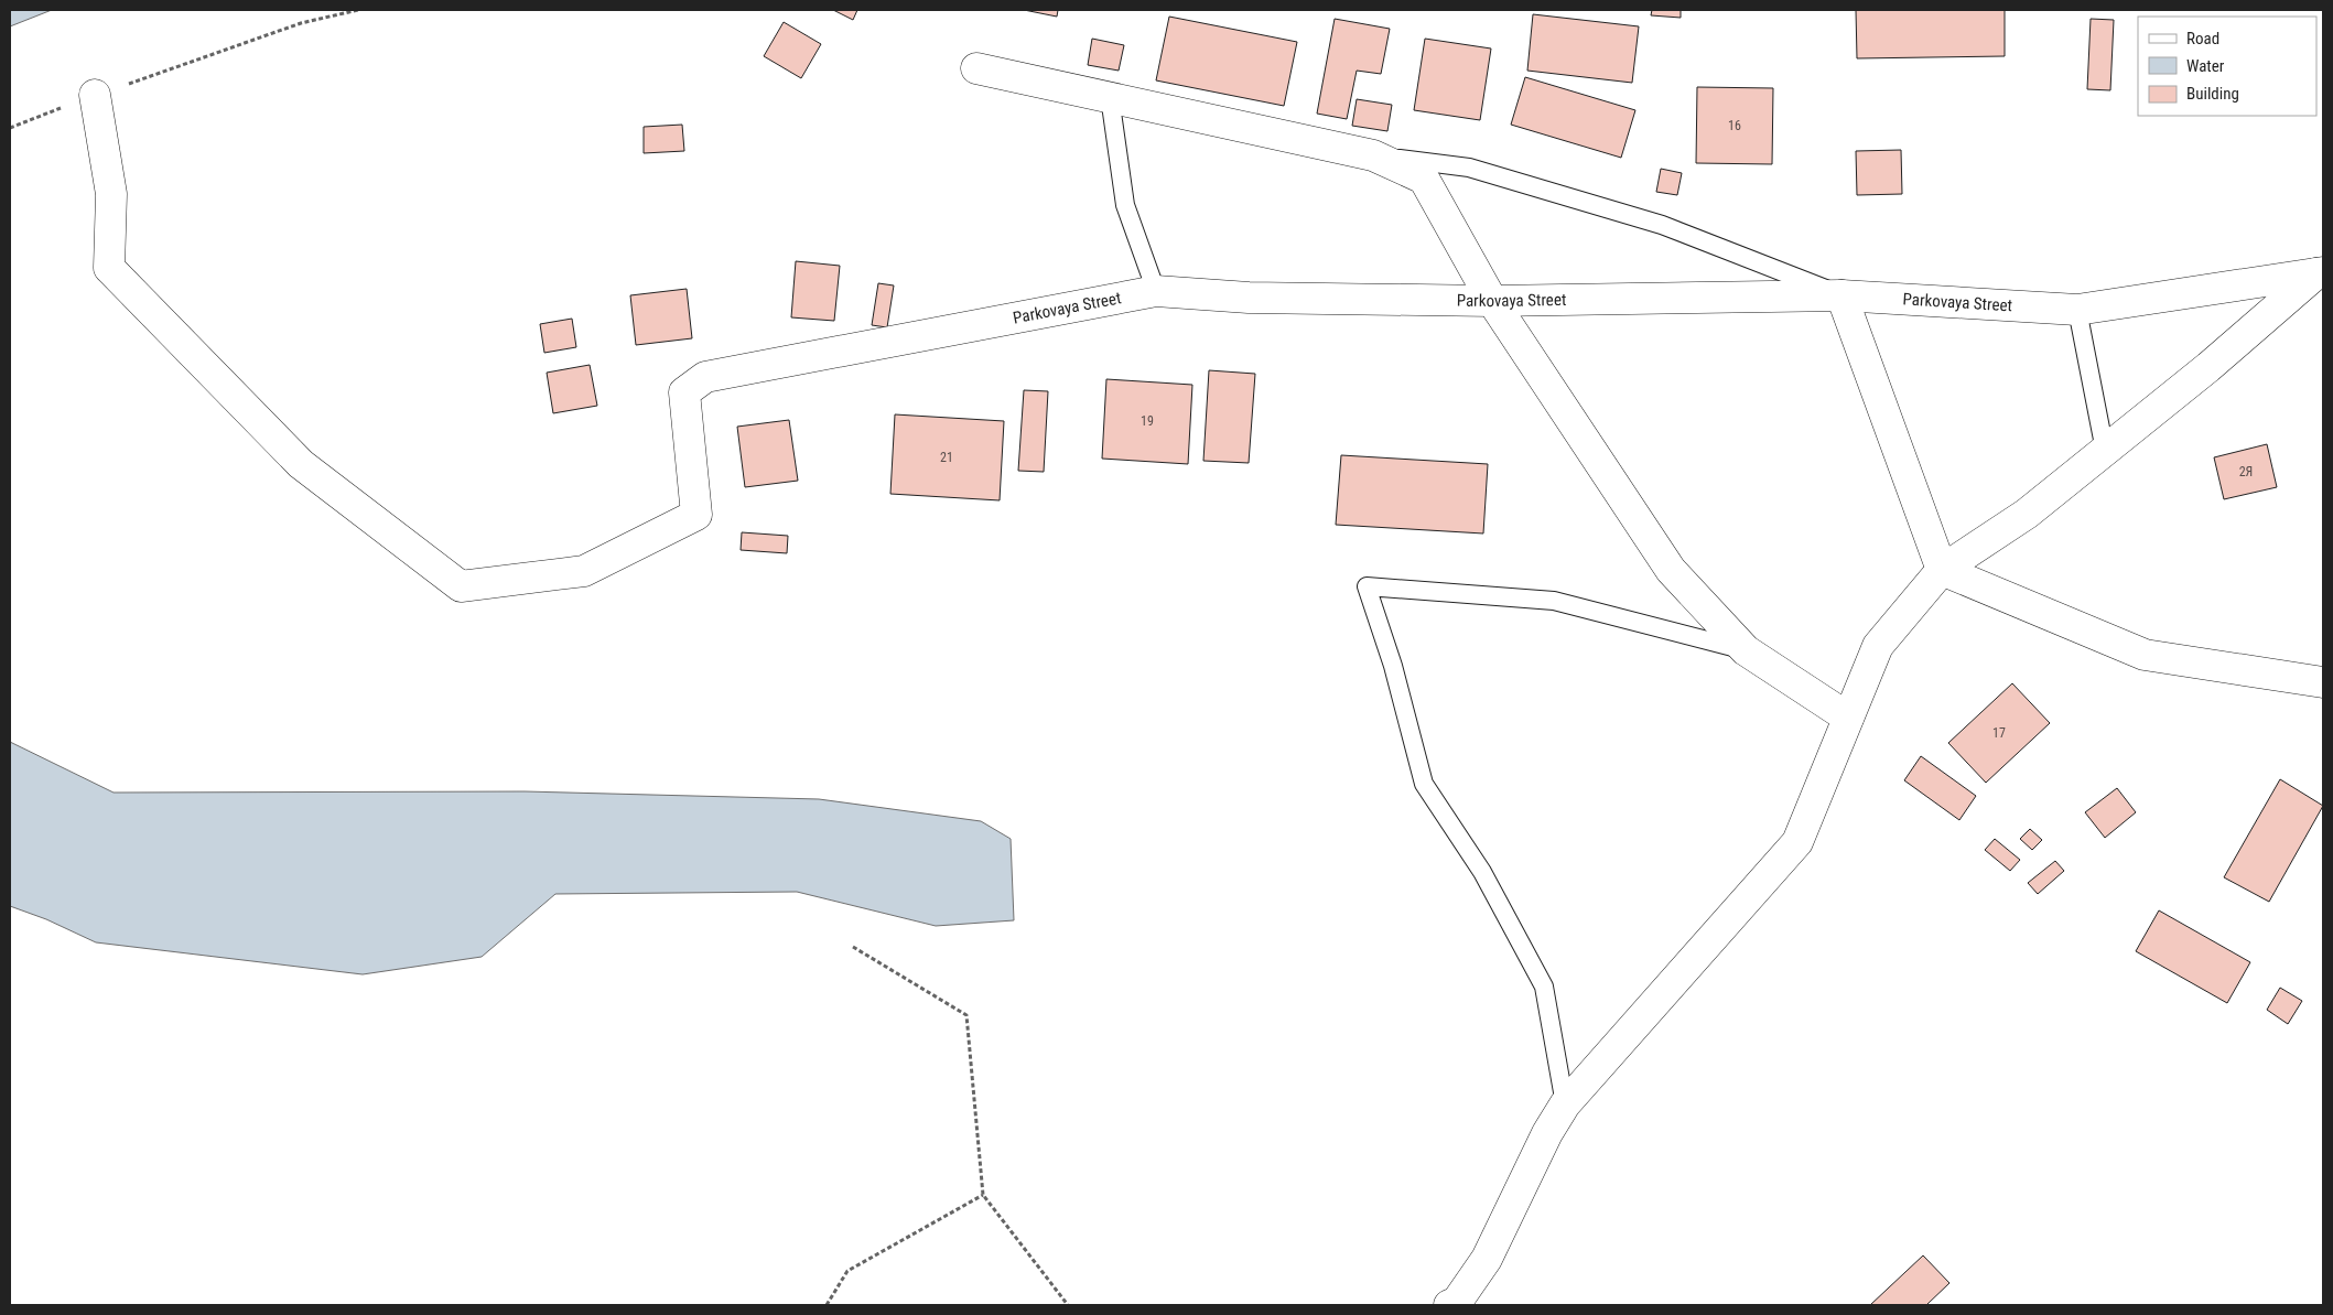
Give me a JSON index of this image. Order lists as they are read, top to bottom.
{
  "streets": {
    "street": ["Parkovaya Street"]
  },
  "house_numbers": [
    "16",
    "19",
    "21",
    "2Я",
    "17"
  ],
  "legend": ["Road", "Water", "Building"]
}
